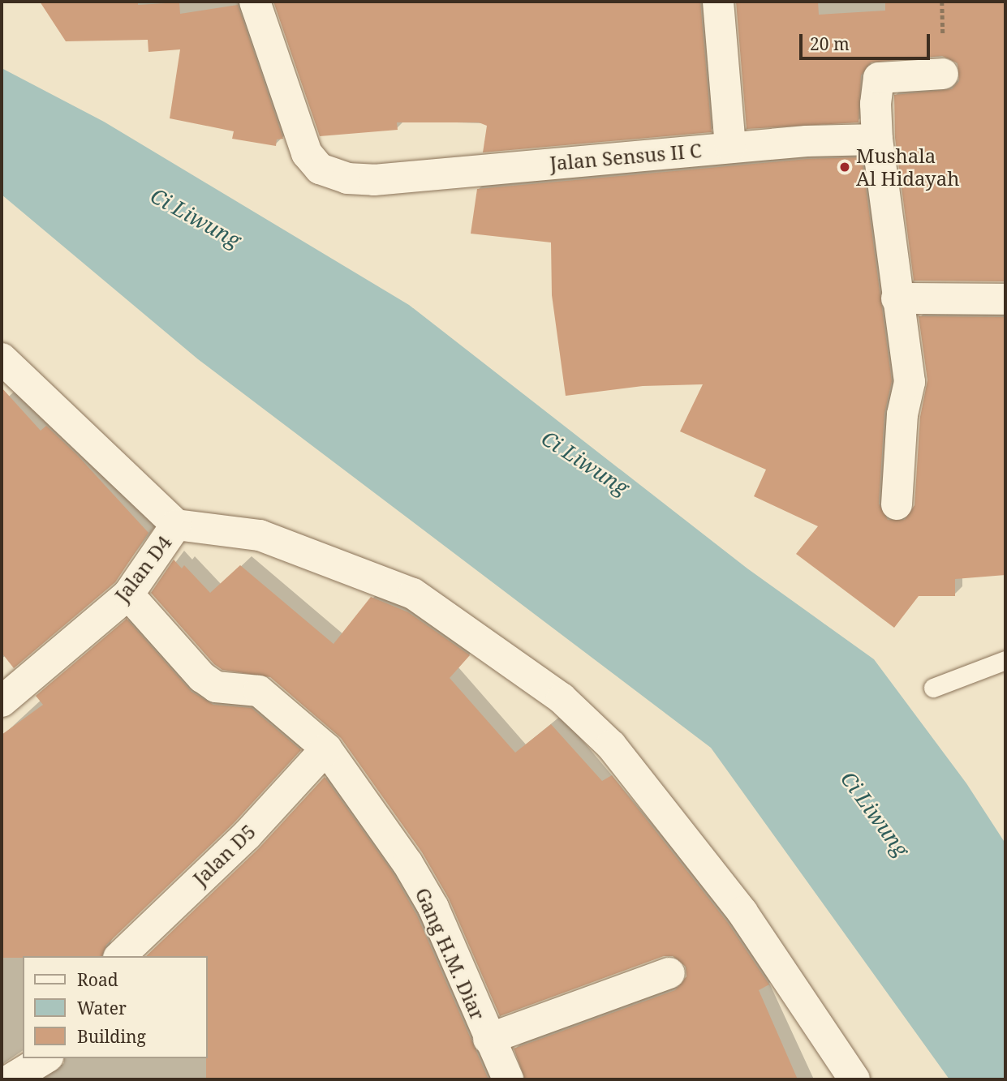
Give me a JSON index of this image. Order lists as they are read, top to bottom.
{
  "streets": {
    "street": [
      "Jalan Sensus II C",
      "Jalan D4",
      "Jalan D5",
      "Gang H.M. Diar"
    ]
  },
  "crossings": [
    ["Jalan D4", "Gang H.M. Diar"],
    ["Jalan D5", "Gang H.M. Diar"]
  ],
  "water": ["Ci Liwung"],
  "places": ["Mushala Al Hidayah"],
  "legend": ["Road", "Water", "Building"],
  "scale_bar": "20 m"
}
